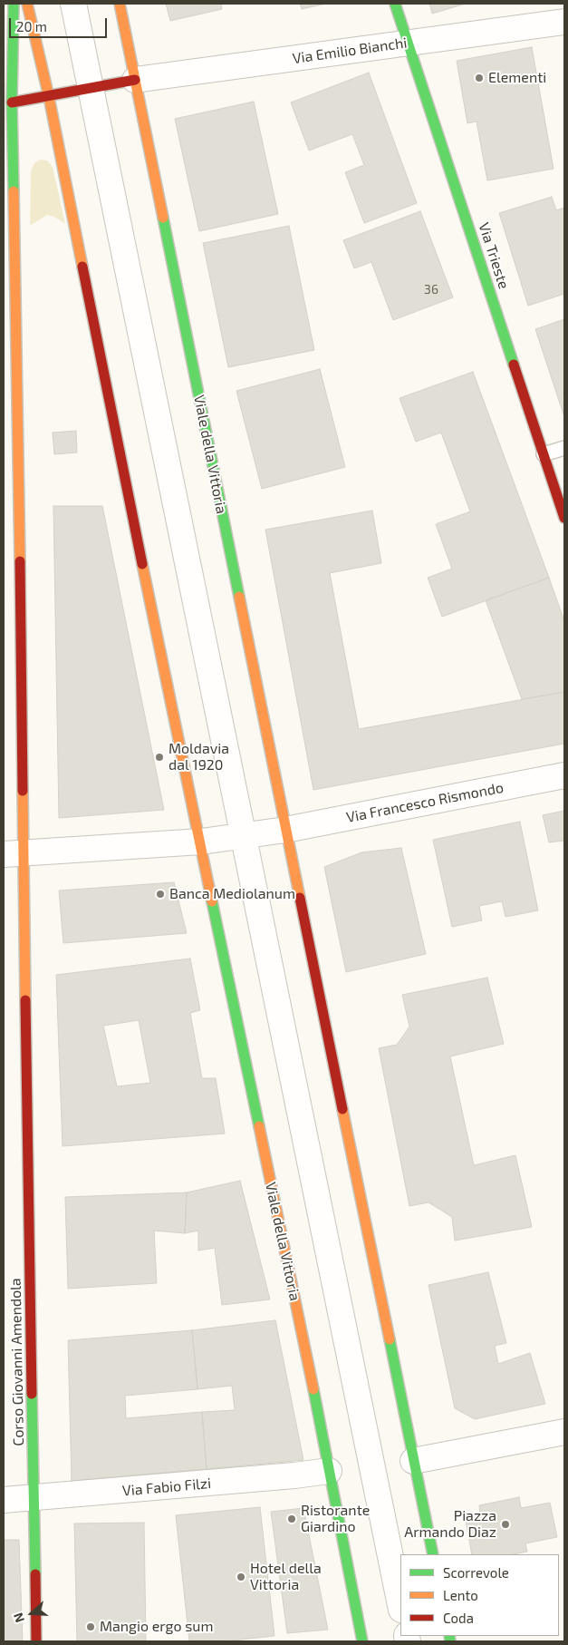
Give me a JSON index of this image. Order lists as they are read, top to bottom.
{
  "streets": {
    "street": [
      "Via Emilio Bianchi",
      "Via Trieste",
      "Viale della Vittoria",
      "Via Francesco Rismondo",
      "Corso Giovanni Amendola",
      "Via Fabio Filzi"
    ]
  },
  "crossings": [
    ["Via Emilio Bianchi", "Via Trieste"],
    ["Via Emilio Bianchi", "Viale della Vittoria"],
    ["Viale della Vittoria", "Via Francesco Rismondo"],
    ["Viale della Vittoria", "Via Fabio Filzi"],
    ["Corso Giovanni Amendola", "Via Fabio Filzi"]
  ],
  "places": [
    "Elementi",
    "Moldavia dal 1920",
    "Banca Mediolanum",
    "Ristorante Giardino",
    "Piazza Armando Diaz",
    "Hotel della Vittoria",
    "Mangio ergo sum"
  ],
  "house_numbers": ["36"],
  "legend": ["Scorrevole", "Lento", "Coda"],
  "scale_bar": "20 m",
  "north": "left"
}
